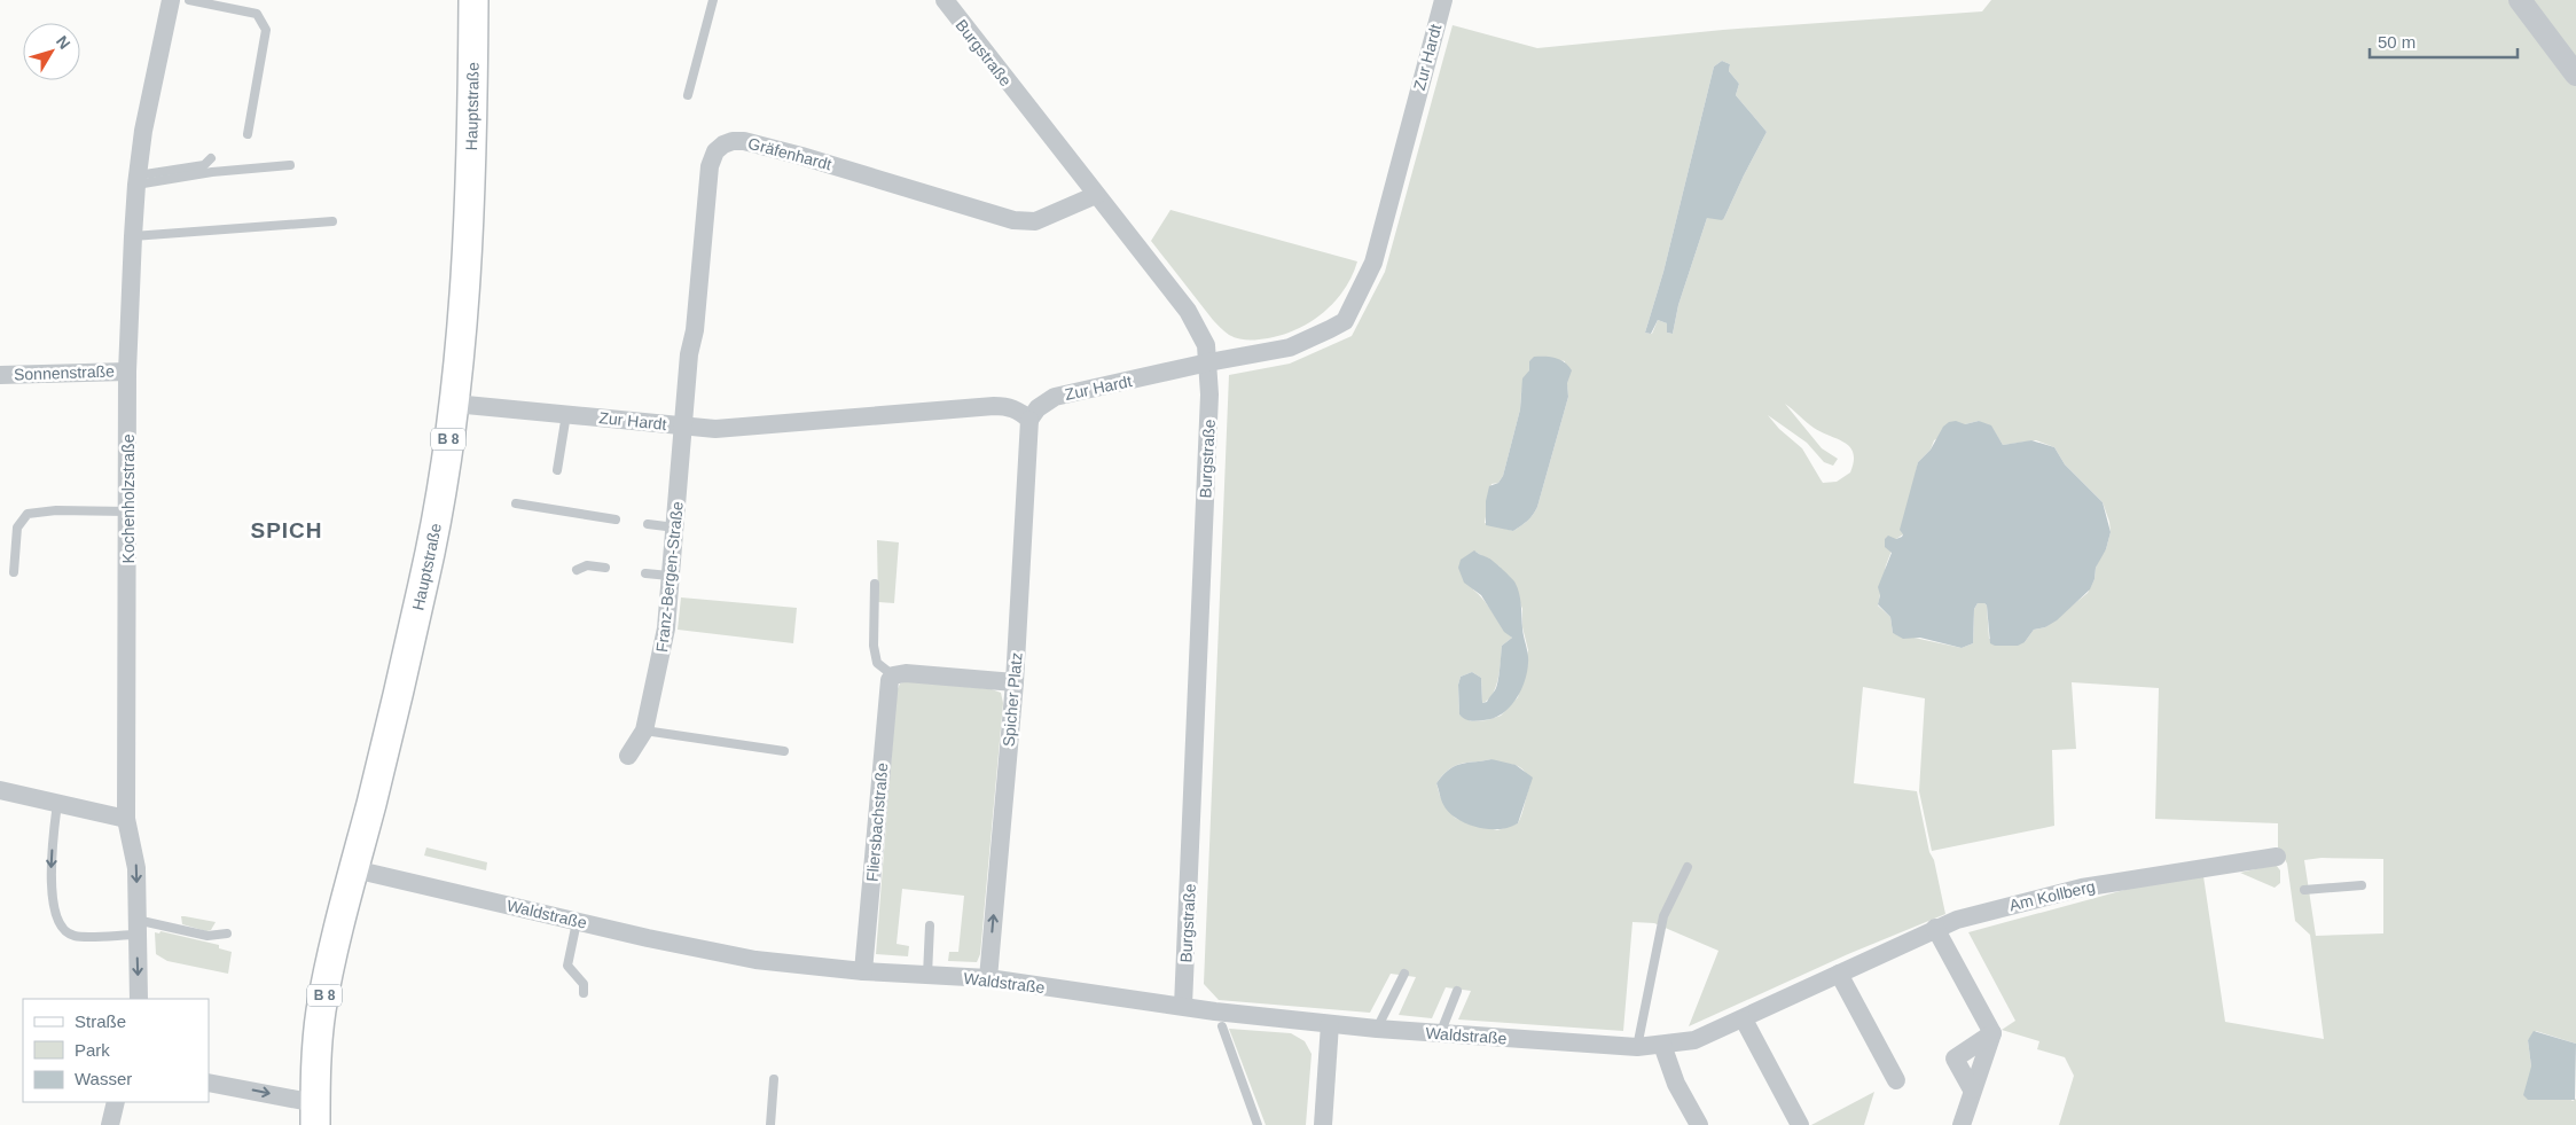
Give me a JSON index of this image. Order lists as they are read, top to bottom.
{
  "streets": {
    "main road": ["Hauptstraße", "B 8"],
    "street": [
      "Burgstraße",
      "Zur Hardt",
      "Gräfenhardt",
      "Sonnenstraße",
      "Kochenholzstraße",
      "Franz-Bergen-Straße",
      "Spicher Platz",
      "Fliersbachstraße",
      "Am Kollberg",
      "Waldstraße"
    ]
  },
  "crossings": [
    ["Burgstraße", "Zur Hardt"],
    ["Burgstraße", "Gräfenhardt"],
    ["Burgstraße", "Waldstraße"],
    ["Zur Hardt", "Hauptstraße"],
    ["Zur Hardt", "Gräfenhardt"],
    ["Zur Hardt", "Franz-Bergen-Straße"],
    ["Zur Hardt", "Spicher Platz"],
    ["Hauptstraße", "Waldstraße"],
    ["Gräfenhardt", "Franz-Bergen-Straße"],
    ["Sonnenstraße", "Kochenholzstraße"],
    ["Spicher Platz", "Waldstraße"],
    ["Fliersbachstraße", "Waldstraße"],
    ["Am Kollberg", "Waldstraße"]
  ],
  "one_way": ["Spicher Platz"],
  "districts": ["SPICH"],
  "legend": ["Straße", "Park", "Wasser"],
  "scale_bar": "50 m",
  "north": "top right"
}
